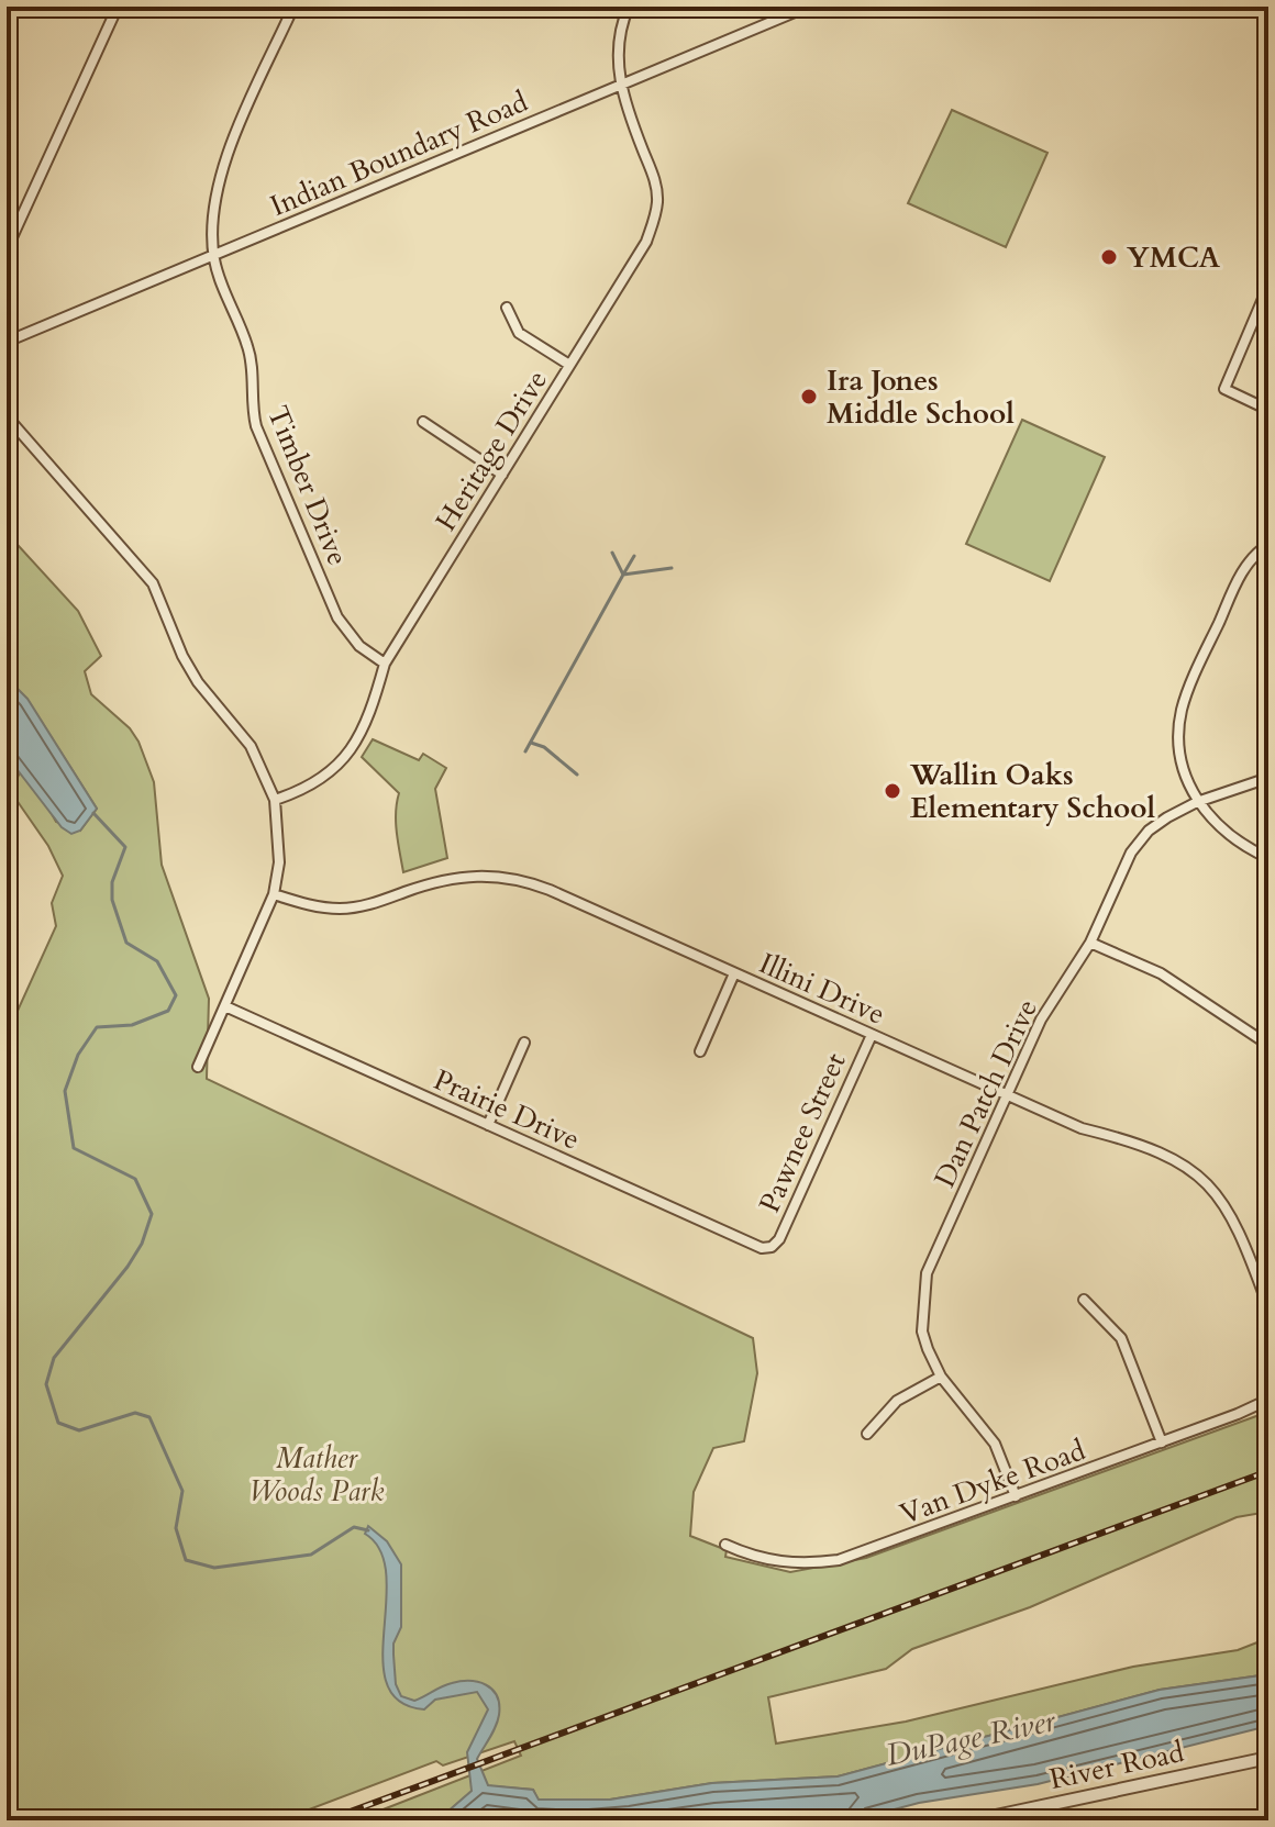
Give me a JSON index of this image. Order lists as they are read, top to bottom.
{
  "streets": {
    "street": [
      "Indian Boundary Road",
      "Heritage Drive",
      "Timber Drive",
      "Illini Drive",
      "Dan Patch Drive",
      "Prairie Drive",
      "Pawnee Street",
      "Van Dyke Road",
      "River Road"
    ]
  },
  "crossings": [
    ["Indian Boundary Road", "Heritage Drive"],
    ["Indian Boundary Road", "Timber Drive"],
    ["Heritage Drive", "Timber Drive"],
    ["Illini Drive", "Dan Patch Drive"],
    ["Illini Drive", "Pawnee Street"],
    ["Dan Patch Drive", "Van Dyke Road"],
    ["Prairie Drive", "Pawnee Street"]
  ],
  "water": ["DuPage River"],
  "parks": ["Mather Woods Park"],
  "places": ["YMCA", "Ira Jones Middle School", "Wallin Oaks Elementary School"]
}
